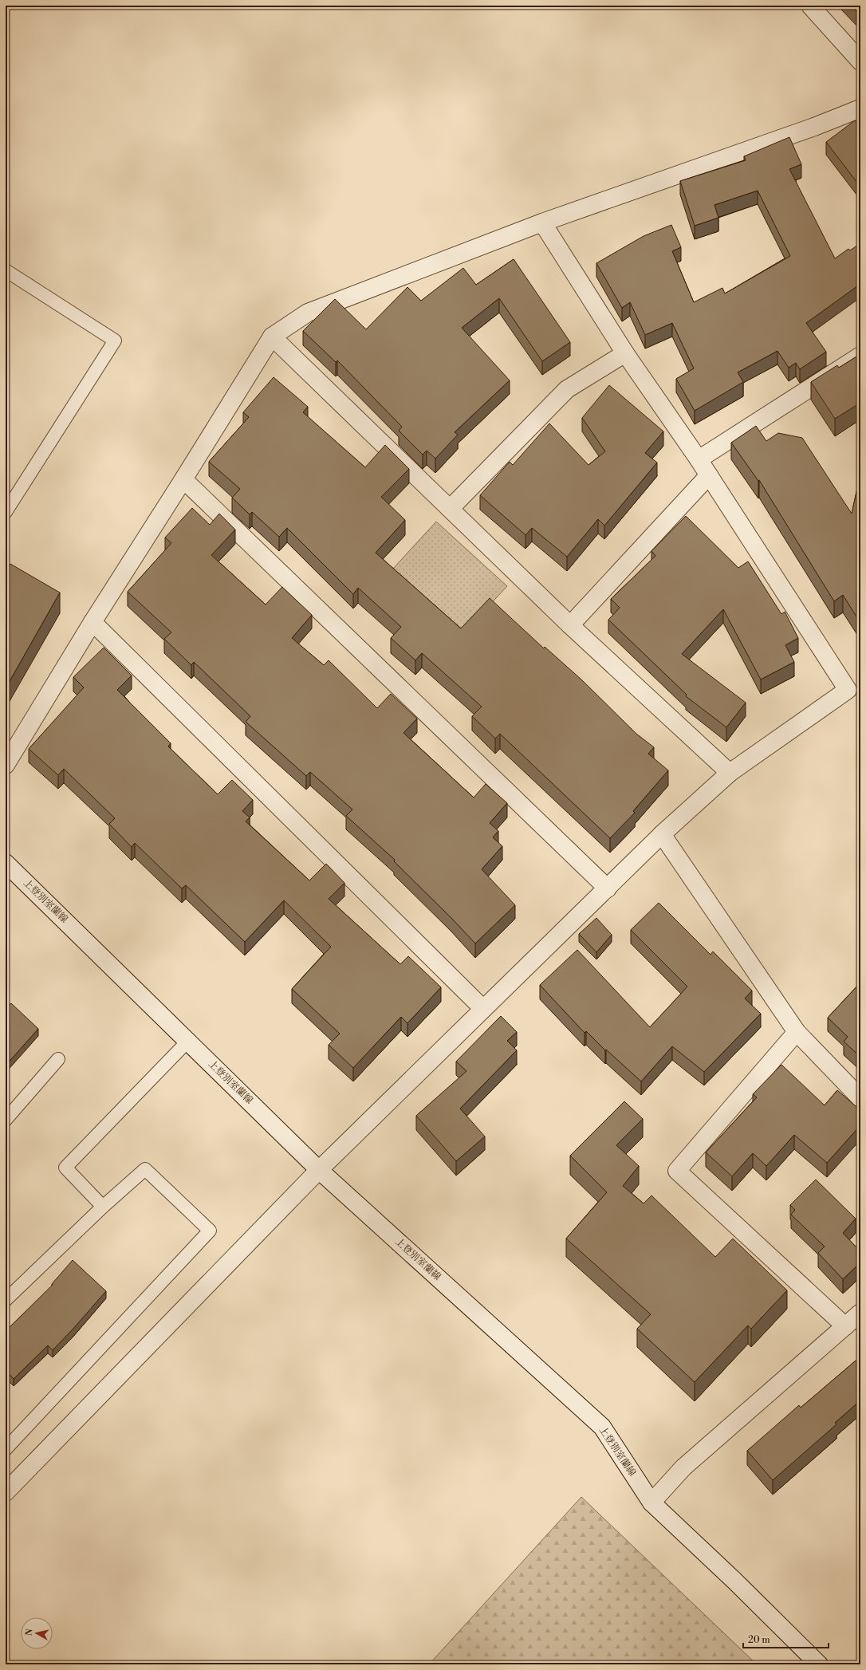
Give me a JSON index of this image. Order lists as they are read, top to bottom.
{
  "streets": {
    "street": ["上登別室蘭線"]
  },
  "scale_bar": "20 m",
  "north": "left"
}
